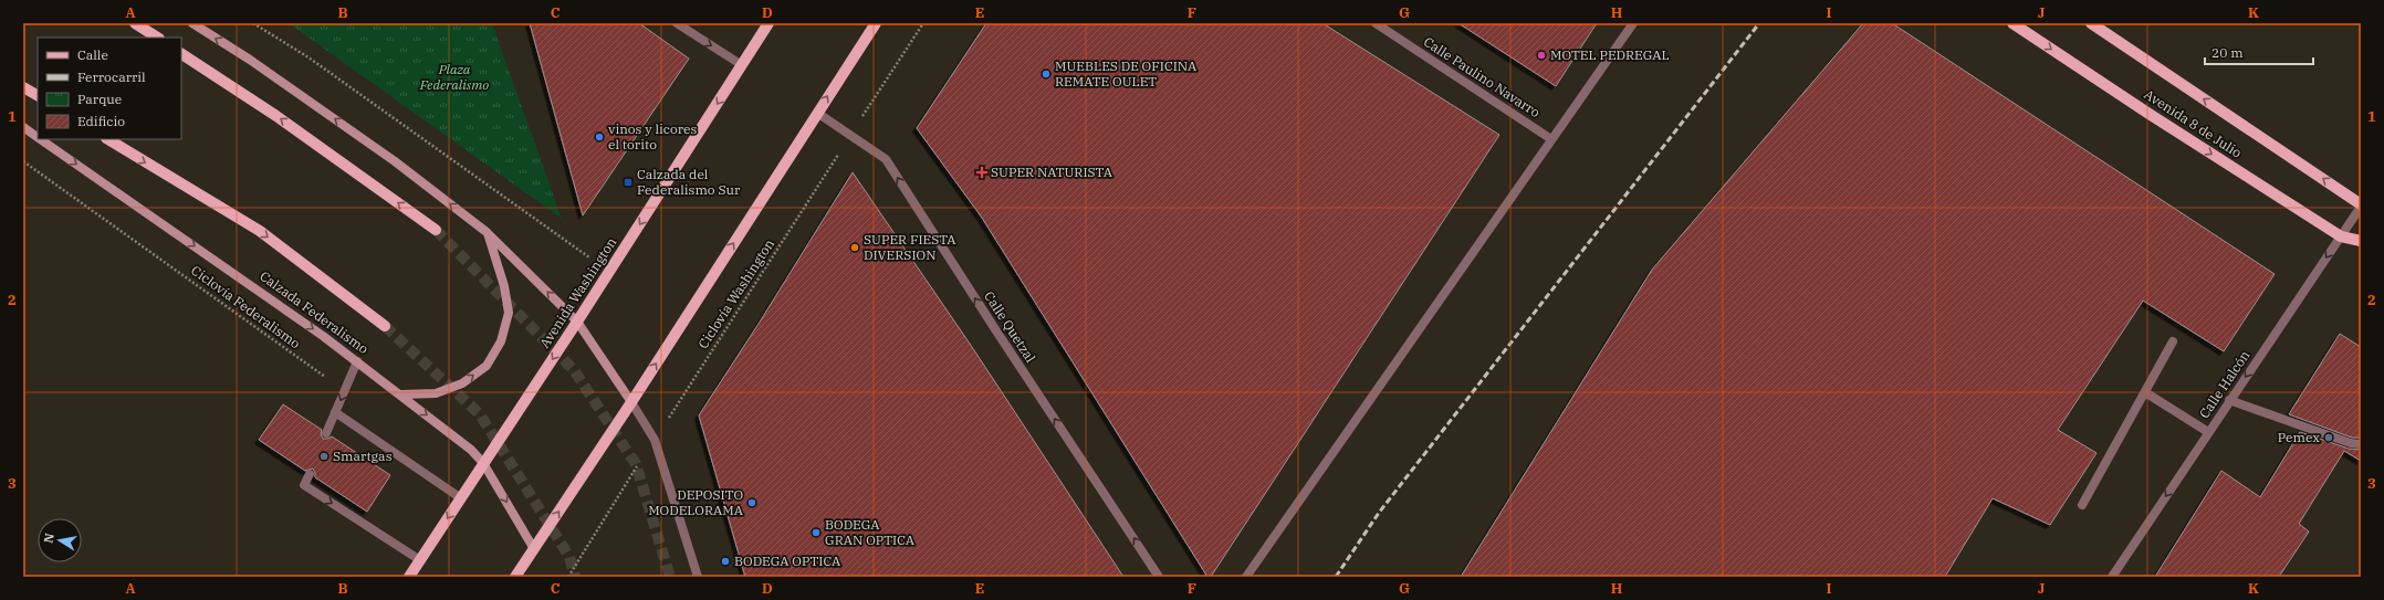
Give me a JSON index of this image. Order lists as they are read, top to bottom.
{
  "streets": {
    "main road": ["Avenida 8 de Julio", "Avenida Washington", "Calzada Federalismo"],
    "street": ["Calle Paulino Navarro", "Calle Quetzal", "Calle Halcón"],
    "path": ["Ciclovía Washington", "Ciclovía Federalismo"]
  },
  "crossings": [
    ["Avenida 8 de Julio", "Calle Halcón"],
    ["Avenida Washington", "Calzada Federalismo"],
    ["Ciclovía Washington", "Calle Quetzal"]
  ],
  "one_way": ["Calle Quetzal"],
  "parks": ["Plaza Federalismo"],
  "places": {
    "other": [
      "MOTEL PEDREGAL",
      "MUEBLES DE OFICINA REMATE OULET",
      "vinos y licores el torito",
      "SUPER FIESTA DIVERSION",
      "Pemex",
      "Smartgas",
      "DEPOSITO MODELORAMA",
      "BODEGA GRAN OPTICA",
      "BODEGA OPTICA"
    ],
    "health": ["SUPER NATURISTA"],
    "transit": ["Calzada del Federalismo Sur"]
  },
  "legend": [
    "Calle",
    "Ferrocarril",
    "Parque",
    "Edificio"
  ],
  "scale_bar": "20 m",
  "north": "left",
  "grid": {
    "columns": [
      "A",
      "B",
      "C",
      "D",
      "E",
      "F",
      "G",
      "H",
      "I",
      "J",
      "K"
    ],
    "rows": ["1", "2", "3"]
  }
}
